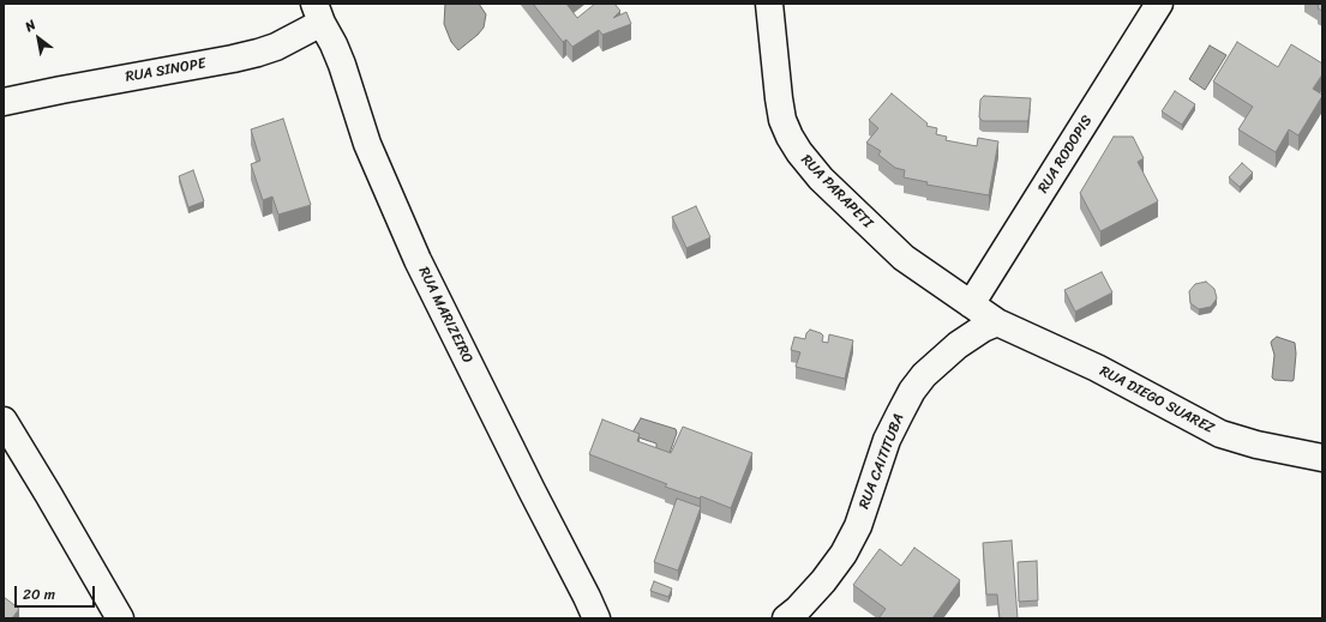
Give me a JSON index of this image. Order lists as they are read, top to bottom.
{
  "streets": {
    "street": [
      "RUA SINOPE",
      "RUA RODOPIS",
      "RUA PARAPETI",
      "RUA MARIZEIRO",
      "RUA DIEGO SUAREZ",
      "RUA CAITITUBA"
    ]
  },
  "crossings": [
    ["RUA SINOPE", "RUA MARIZEIRO"],
    ["RUA RODOPIS", "RUA PARAPETI"],
    ["RUA PARAPETI", "RUA DIEGO SUAREZ"],
    ["RUA PARAPETI", "RUA CAITITUBA"],
    ["RUA DIEGO SUAREZ", "RUA CAITITUBA"]
  ],
  "scale_bar": "20 m",
  "north": "top left"
}
